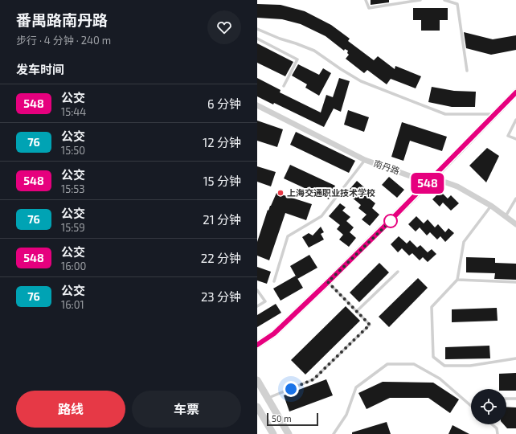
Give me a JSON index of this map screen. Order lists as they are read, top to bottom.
{
  "streets": {
    "street": ["南丹路"]
  },
  "places": ["上海交通职业技术学校"],
  "lines": ["bus line 548"],
  "scale_bar": "50 m",
  "page": {
    "heading": [
      ["番禺路南丹路", "步行 · 4 分钟 · 240 m"],
      "发车时间"
    ],
    "on_map": "548",
    "list": [
      {
        "mark": "548",
        "name": "公交",
        "note": "15:44",
        "value": "6 分钟"
      },
      {
        "mark": "76",
        "name": "公交",
        "note": "15:50",
        "value": "12 分钟"
      },
      {
        "mark": "548",
        "name": "公交",
        "note": "15:53",
        "value": "15 分钟"
      },
      {
        "mark": "76",
        "name": "公交",
        "note": "15:59",
        "value": "21 分钟"
      },
      {
        "mark": "548",
        "name": "公交",
        "note": "16:00",
        "value": "22 分钟"
      },
      {
        "mark": "76",
        "name": "公交",
        "note": "16:01",
        "value": "23 分钟"
      }
    ],
    "buttons": ["路线", "车票"],
    "scale": "50 m"
  }
}
